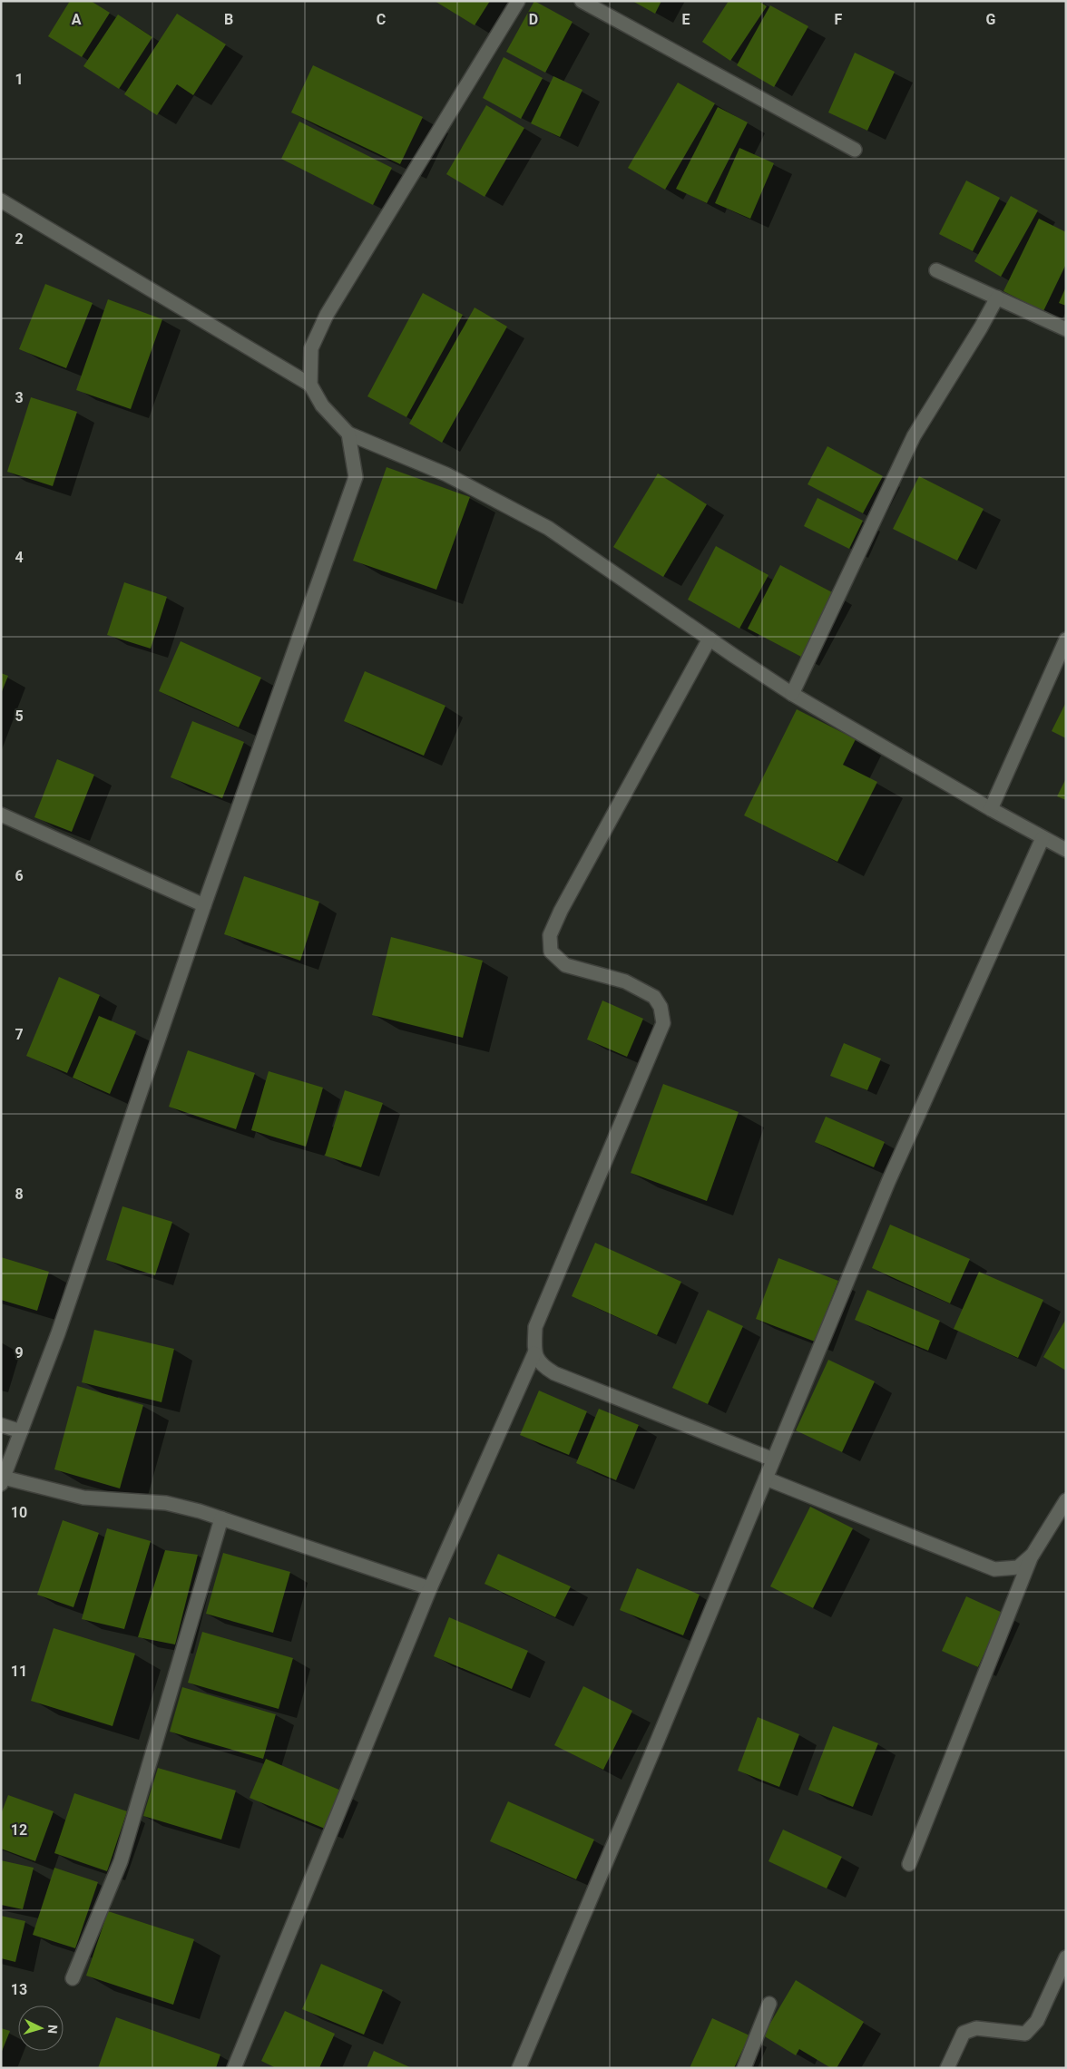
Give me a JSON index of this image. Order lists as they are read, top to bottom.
{
  "north": "right",
  "grid": {
    "columns": [
      "A",
      "B",
      "C",
      "D",
      "E",
      "F",
      "G"
    ],
    "rows": [
      "1",
      "2",
      "3",
      "4",
      "5",
      "6",
      "7",
      "8",
      "9",
      "10",
      "11",
      "12",
      "13"
    ]
  }
}
